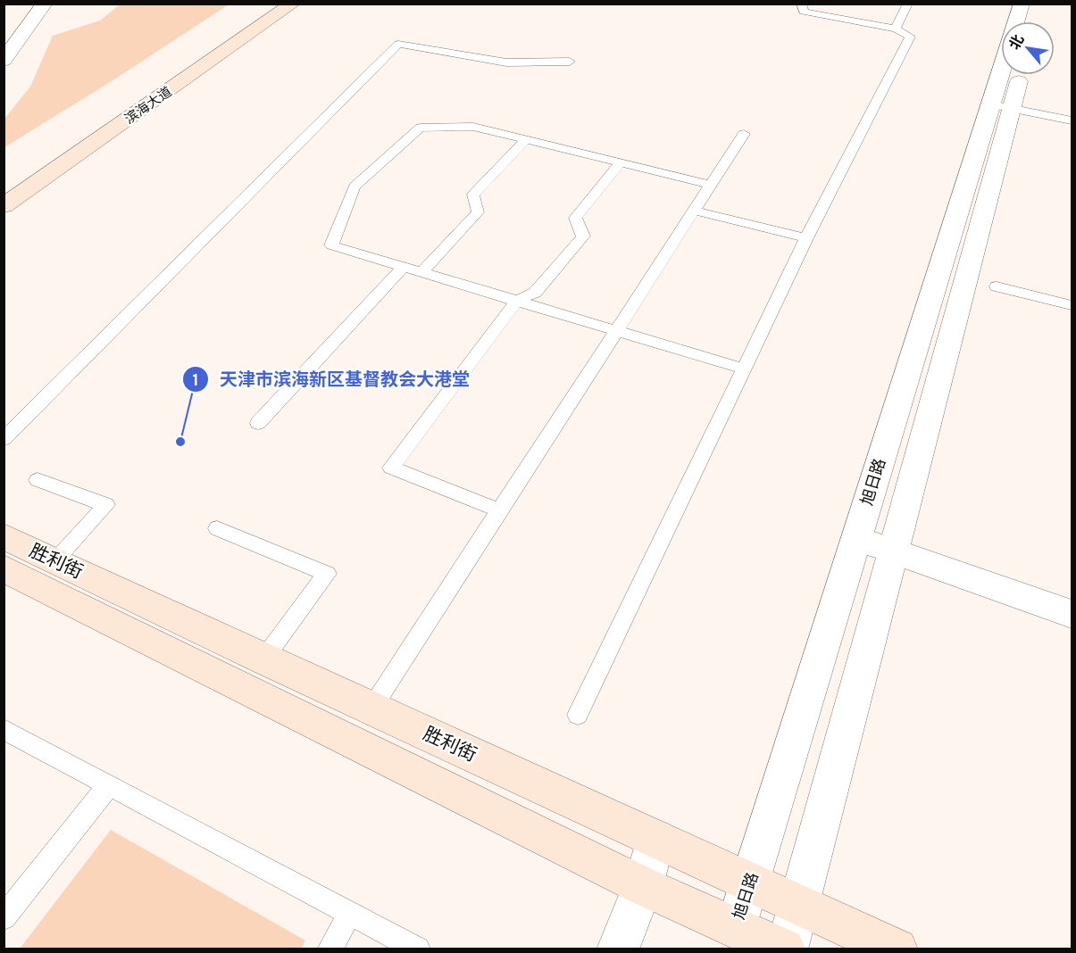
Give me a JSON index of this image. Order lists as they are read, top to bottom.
{
  "streets": {
    "street": ["滨海大道", "旭日路", "胜利街"]
  },
  "crossings": [
    ["旭日路", "胜利街"]
  ],
  "places": ["天津市滨海新区基督教会大港堂"],
  "north": "top left"
}
